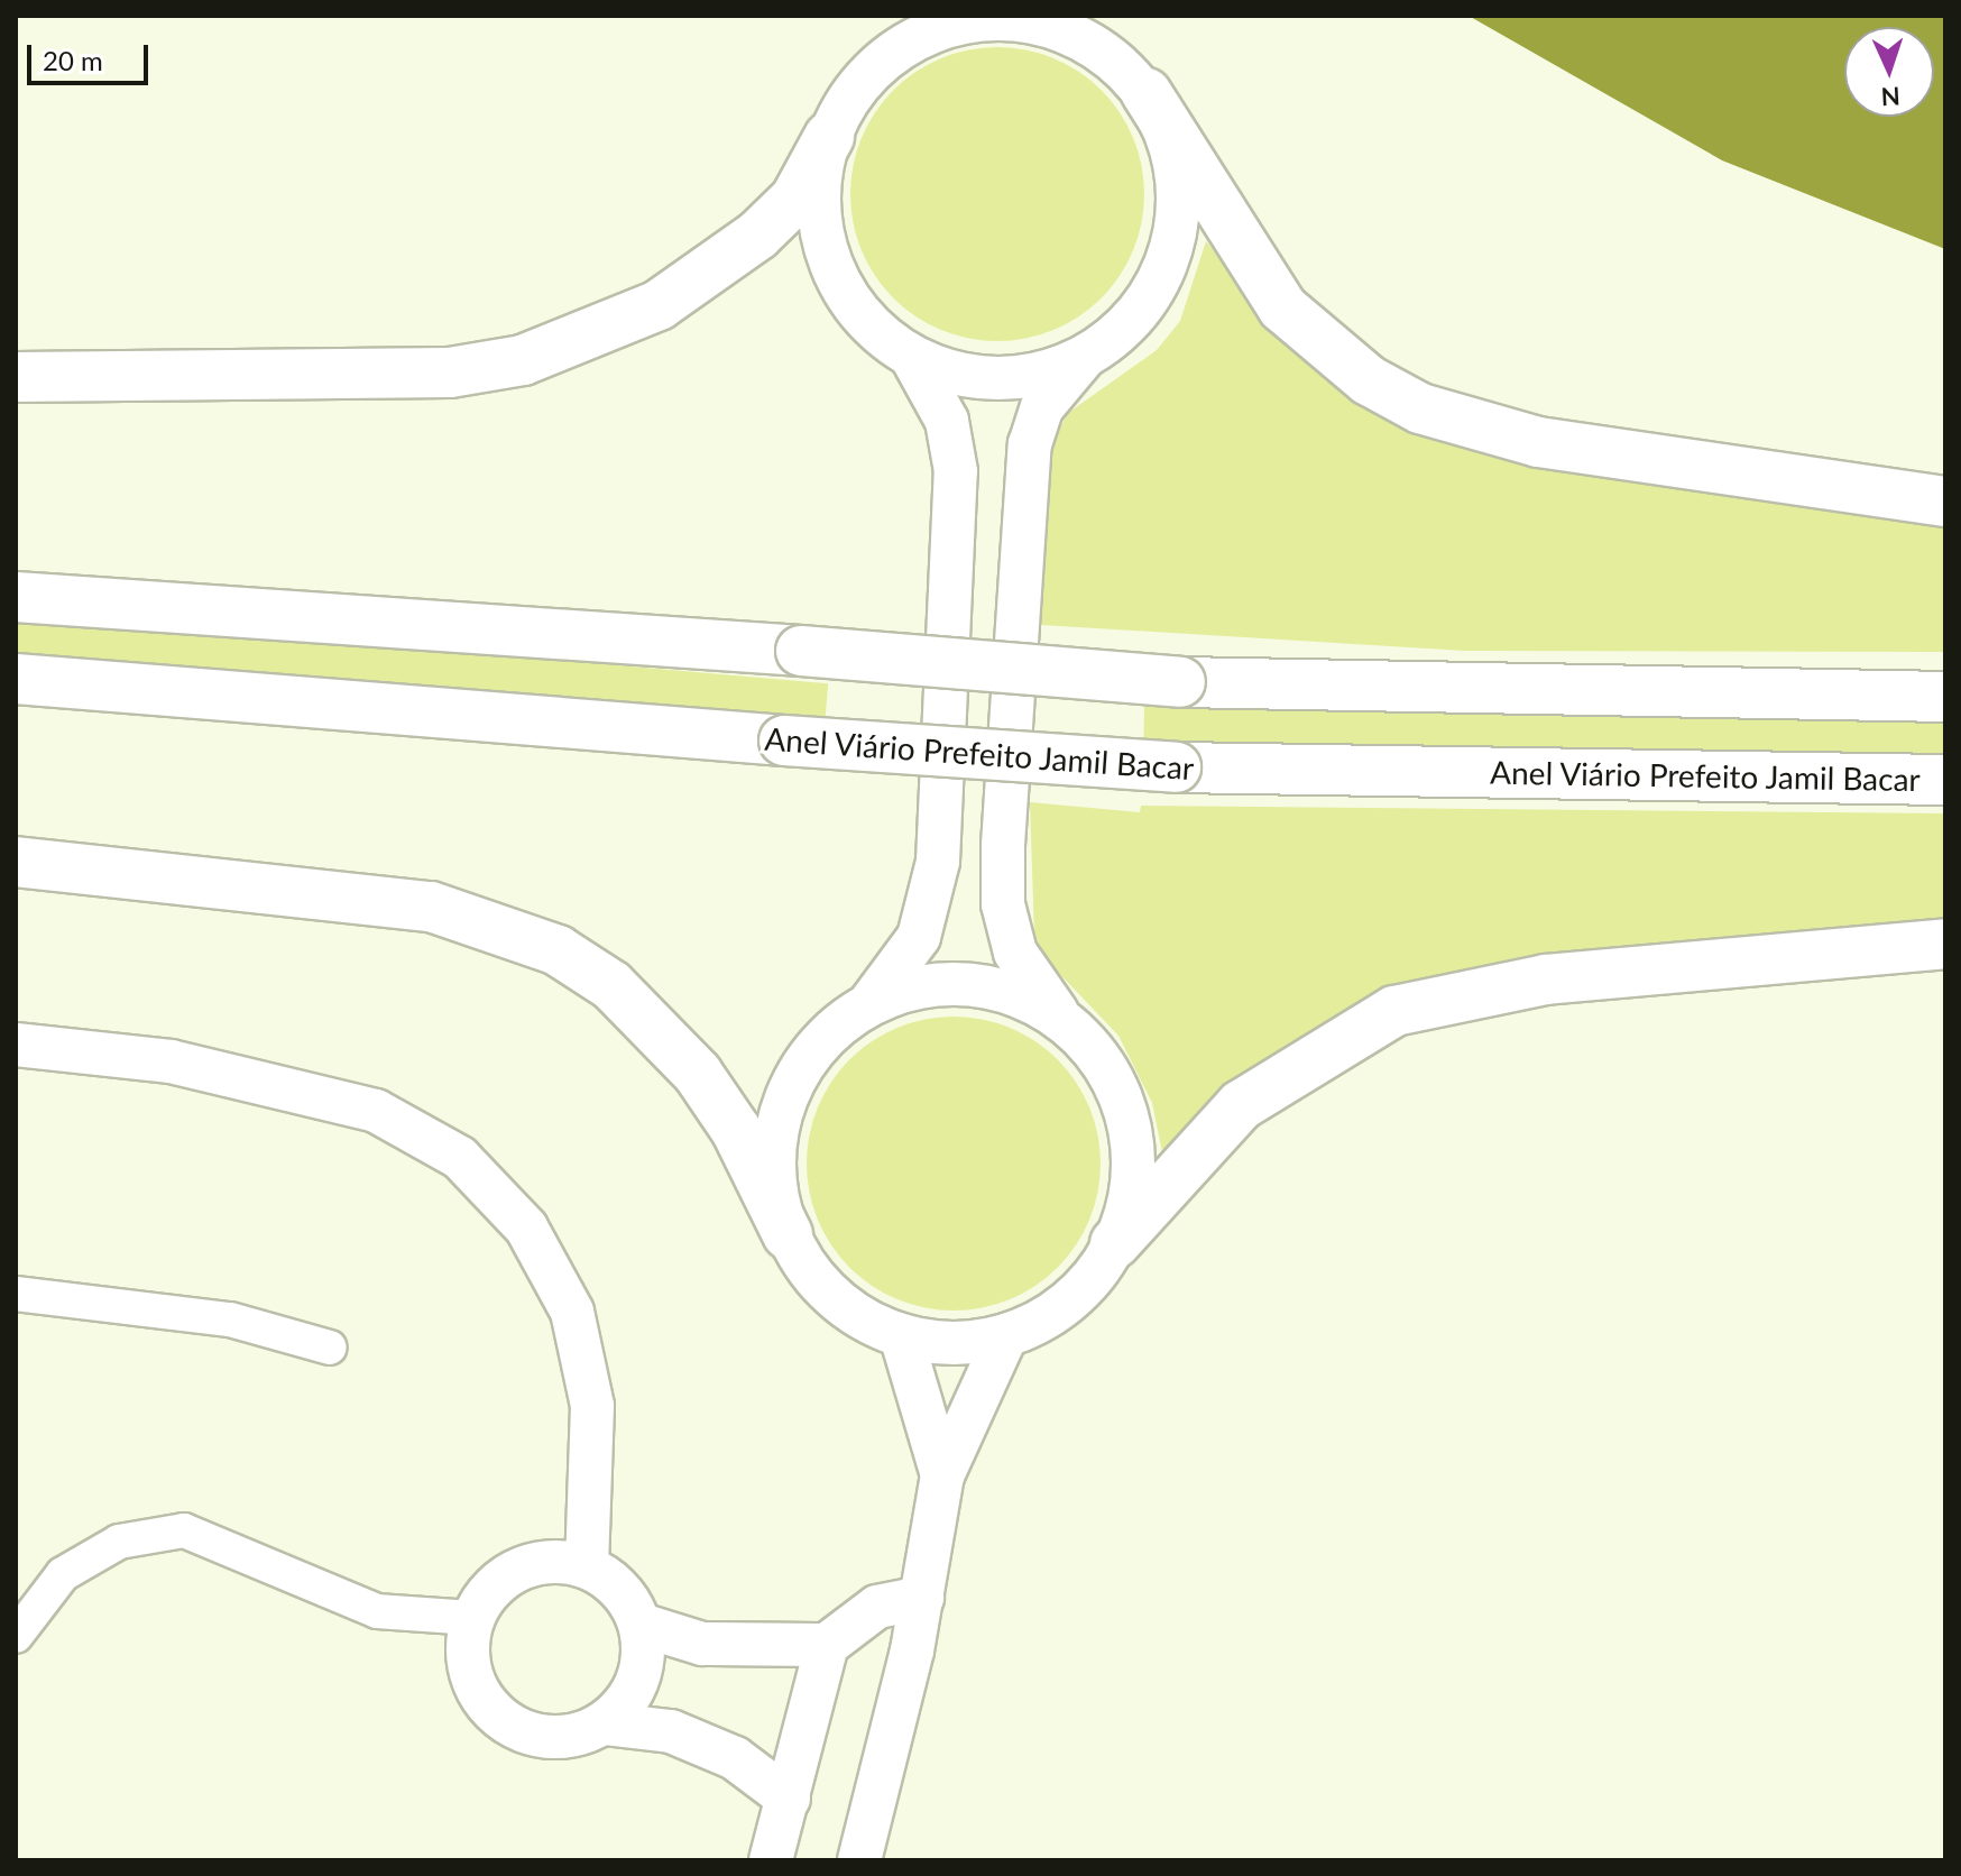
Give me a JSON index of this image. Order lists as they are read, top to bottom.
{
  "streets": {
    "highway": ["Anel Viário Prefeito Jamil Bacar"]
  },
  "scale_bar": "20 m",
  "north": "bottom"
}
